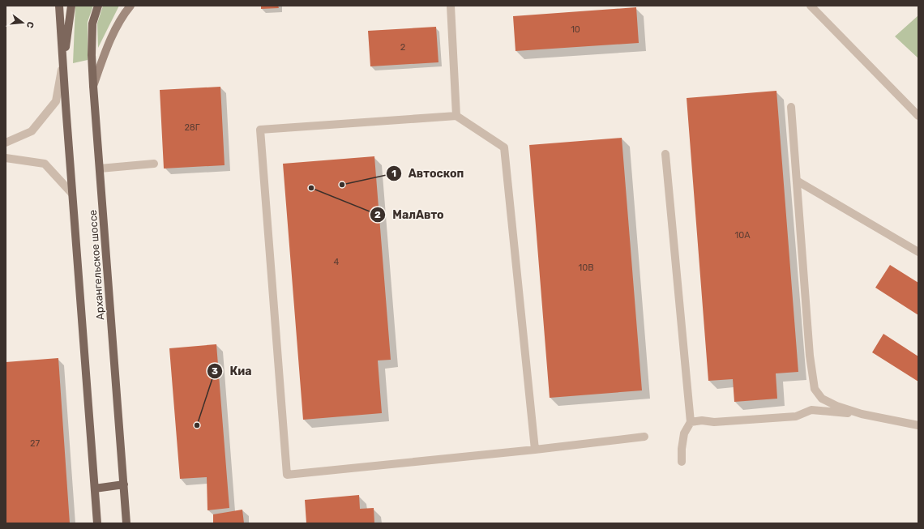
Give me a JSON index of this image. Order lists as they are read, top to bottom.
{
  "streets": {
    "main road": ["Архангельское шоссе"]
  },
  "places": ["Автоскоп", "МалАвто", "Киа"],
  "house_numbers": [
    "10",
    "2",
    "28Г",
    "10А",
    "4",
    "10В",
    "27"
  ],
  "north": "right"
}
